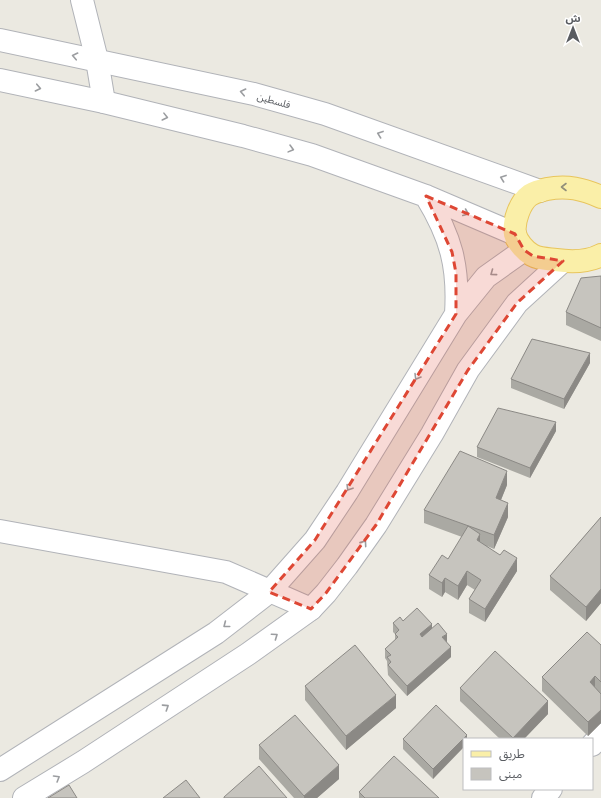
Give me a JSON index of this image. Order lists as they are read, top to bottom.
{
  "streets": {
    "street": ["فلسطين"]
  },
  "legend": ["طريق", "مبنى"],
  "north": "top"
}
